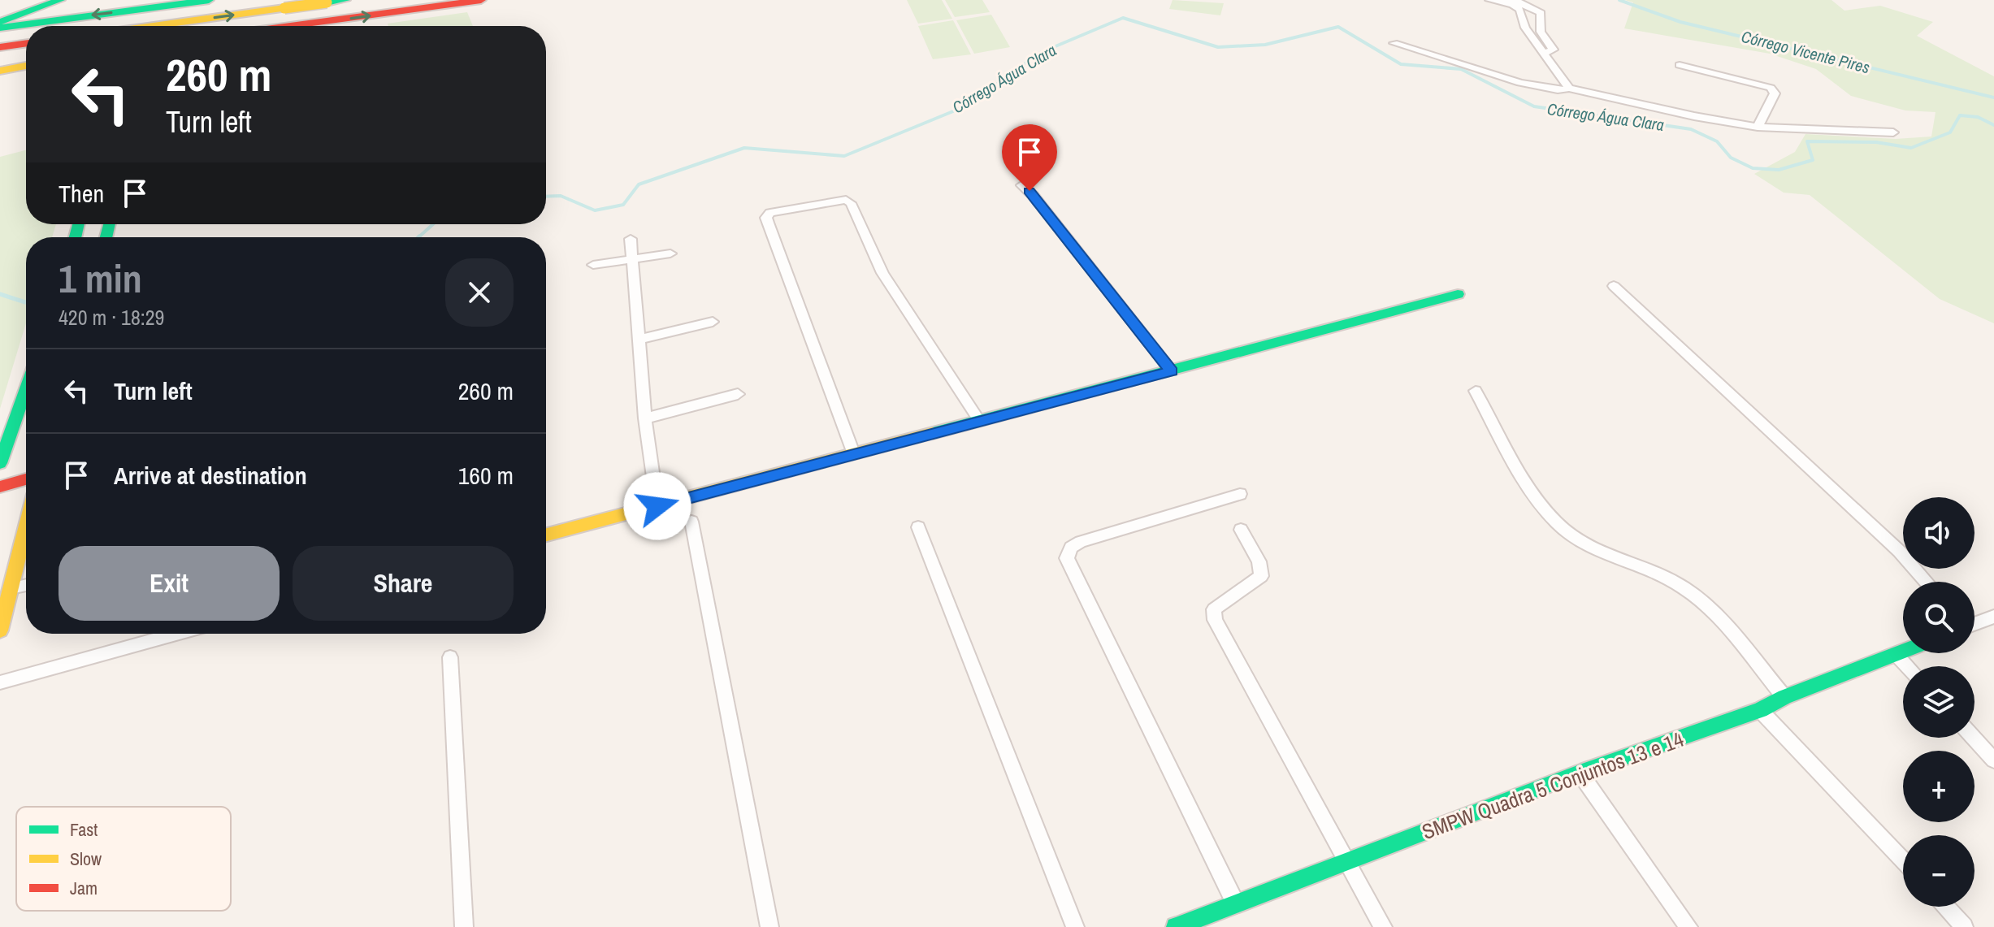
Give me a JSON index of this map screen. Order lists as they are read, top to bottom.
{
  "streets": {
    "main road": ["SMPW Quadra 5 Conjuntos 13 e 14"]
  },
  "water": ["Córrego Vicente Pires", "Córrego Água Clara"],
  "legend": ["Fast", "Slow", "Jam"],
  "page": {
    "turn": ["260 m", "Turn left"],
    "then": "Then",
    "heading": ["1 min", "420 m · 18:29"],
    "list": [
      {
        "name": "Turn left",
        "value": "260 m"
      },
      {
        "name": "Arrive at destination",
        "value": "160 m"
      }
    ],
    "map_buttons": ["+", "−"],
    "buttons": ["Exit", "Share"]
  }
}
